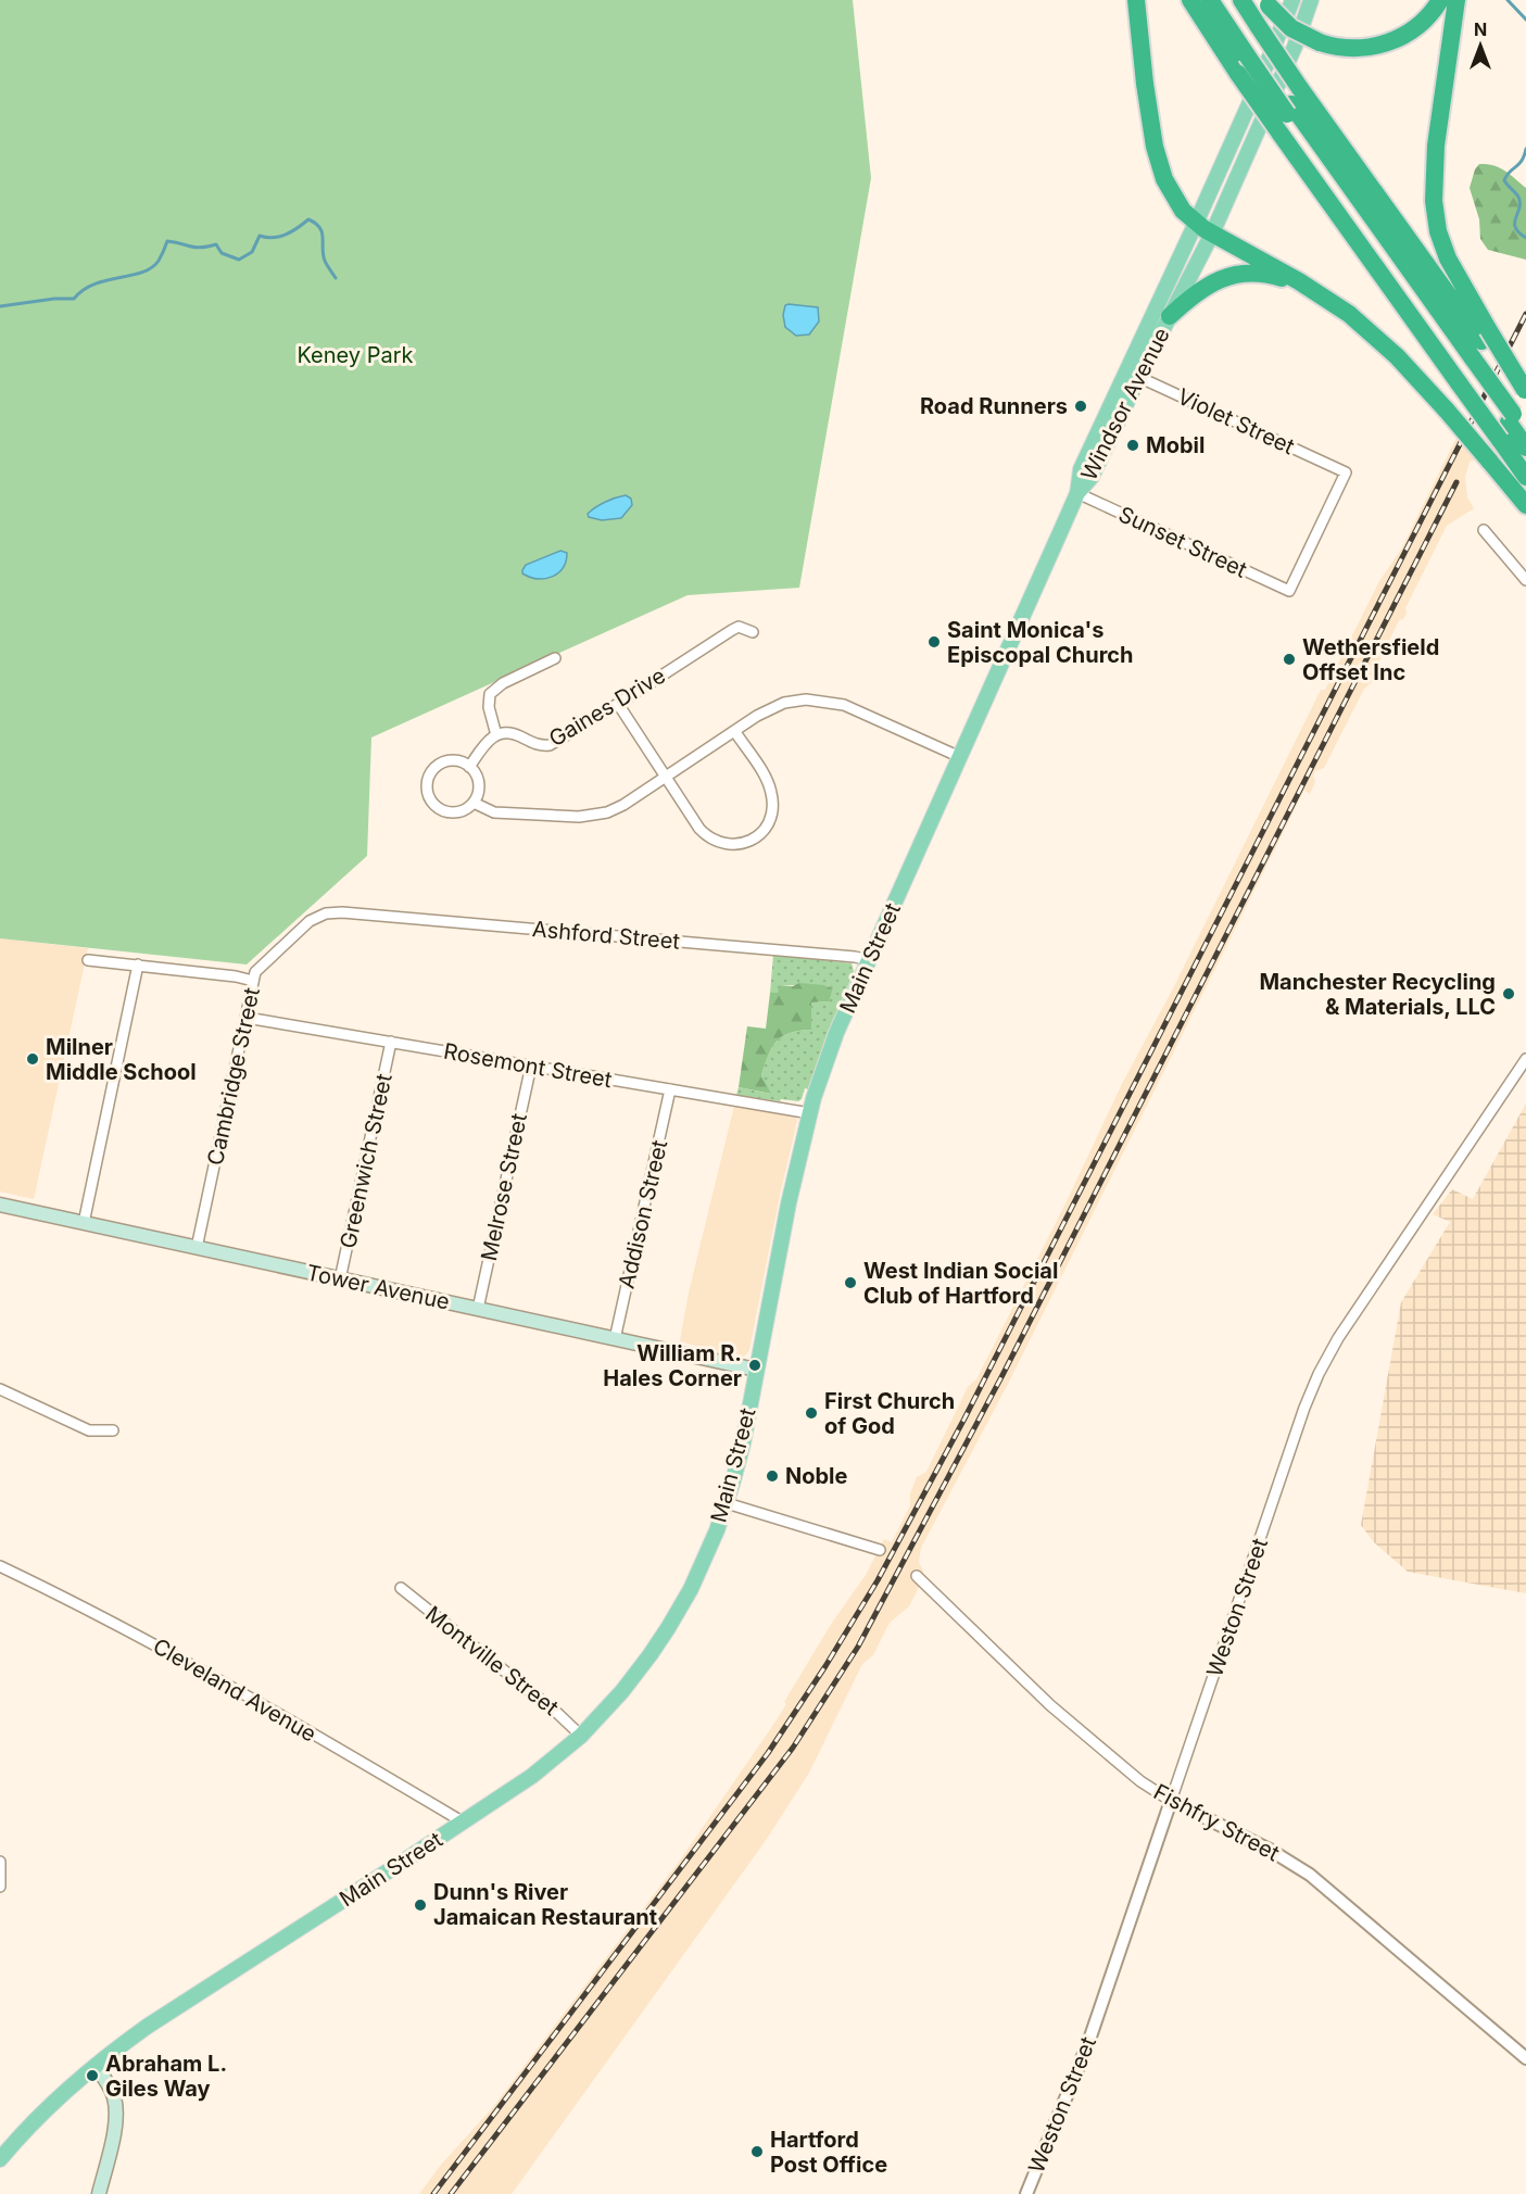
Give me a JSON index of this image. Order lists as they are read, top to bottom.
{
  "streets": {
    "main road": ["Windsor Avenue", "Main Street", "Tower Avenue"],
    "street": [
      "Violet Street",
      "Sunset Street",
      "Gaines Drive",
      "Ashford Street",
      "Rosemont Street",
      "Cambridge Street",
      "Greenwich Street",
      "Melrose Street",
      "Addison Street",
      "Weston Street",
      "Montville Street",
      "Cleveland Avenue",
      "Fishfry Street"
    ]
  },
  "crossings": [
    ["Windsor Avenue", "Violet Street"],
    ["Windsor Avenue", "Sunset Street"],
    ["Windsor Avenue", "Main Street"],
    ["Violet Street", "Sunset Street"],
    ["Sunset Street", "Main Street"],
    ["Ashford Street", "Main Street"],
    ["Ashford Street", "Cambridge Street"],
    ["Main Street", "Rosemont Street"],
    ["Main Street", "Tower Avenue"],
    ["Main Street", "Montville Street"],
    ["Main Street", "Cleveland Avenue"],
    ["Rosemont Street", "Cambridge Street"],
    ["Rosemont Street", "Greenwich Street"],
    ["Rosemont Street", "Melrose Street"],
    ["Rosemont Street", "Addison Street"],
    ["Cambridge Street", "Tower Avenue"],
    ["Greenwich Street", "Tower Avenue"],
    ["Melrose Street", "Tower Avenue"],
    ["Addison Street", "Tower Avenue"],
    ["Weston Street", "Fishfry Street"]
  ],
  "parks": ["Keney Park"],
  "places": [
    "Road Runners",
    "Mobil",
    "Saint Monica's Episcopal Church",
    "Wethersfield Offset Inc",
    "Manchester Recycling & Materials, LLC",
    "Milner Middle School",
    "West Indian Social Club of Hartford",
    "William R. Hales Corner",
    "First Church of God",
    "Noble",
    "Dunn's River Jamaican Restaurant",
    "Abraham L. Giles Way",
    "Hartford Post Office"
  ],
  "north": "top"
}
